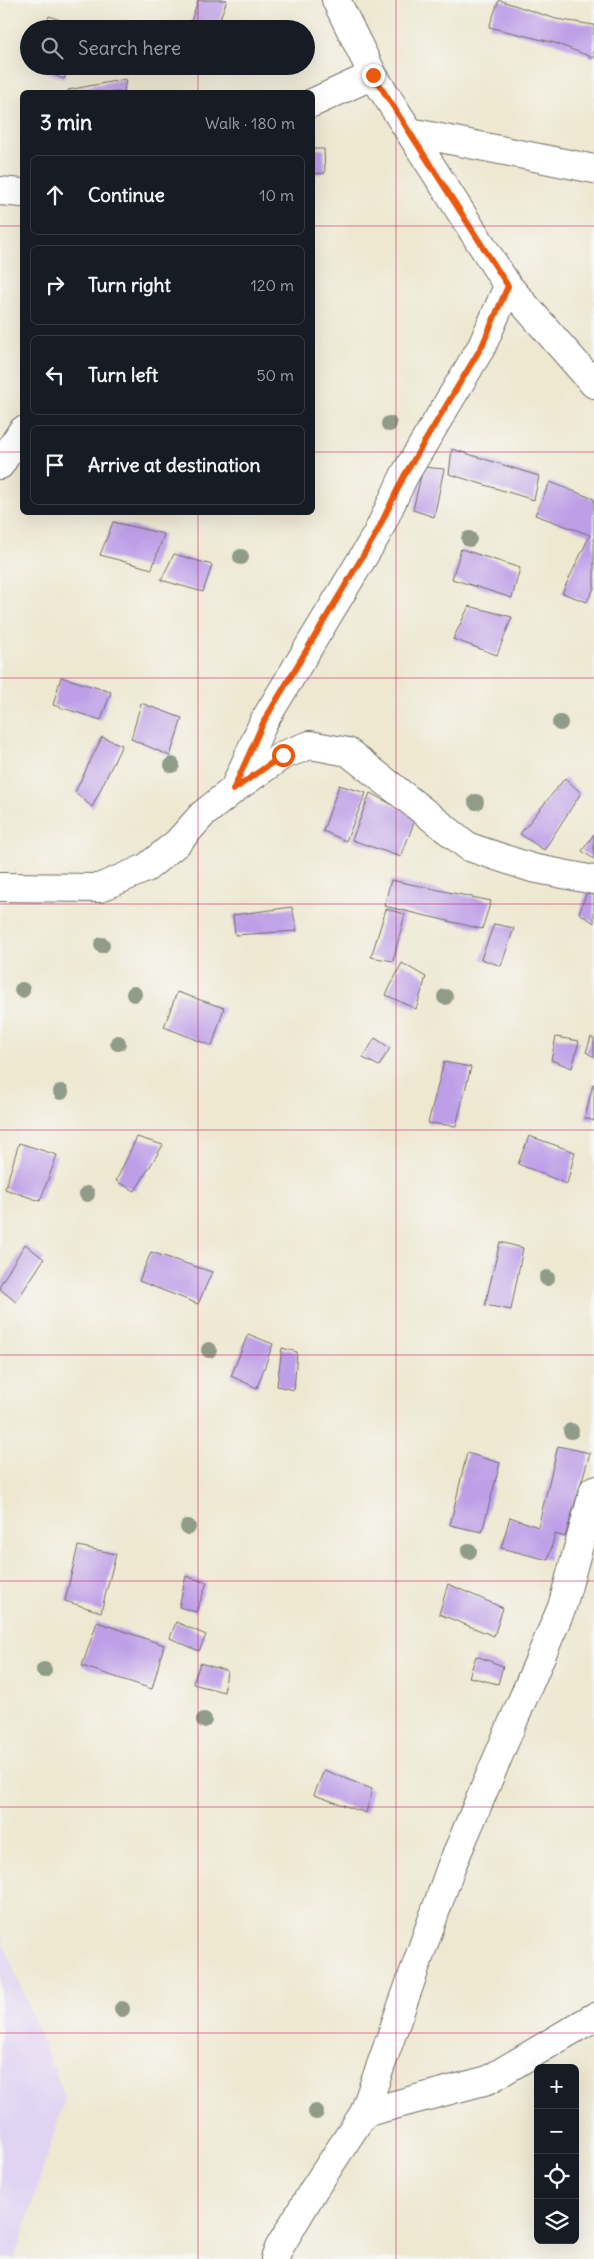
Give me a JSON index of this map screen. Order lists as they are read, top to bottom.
{
  "page": {
    "search": "Search here",
    "heading": ["3 min", "Walk · 180 m"],
    "list": [
      ["Continue", "10 m"],
      ["Turn right", "120 m"],
      ["Turn left", "50 m"],
      "Arrive at destination"
    ],
    "map_buttons": ["+", "−"]
  }
}
